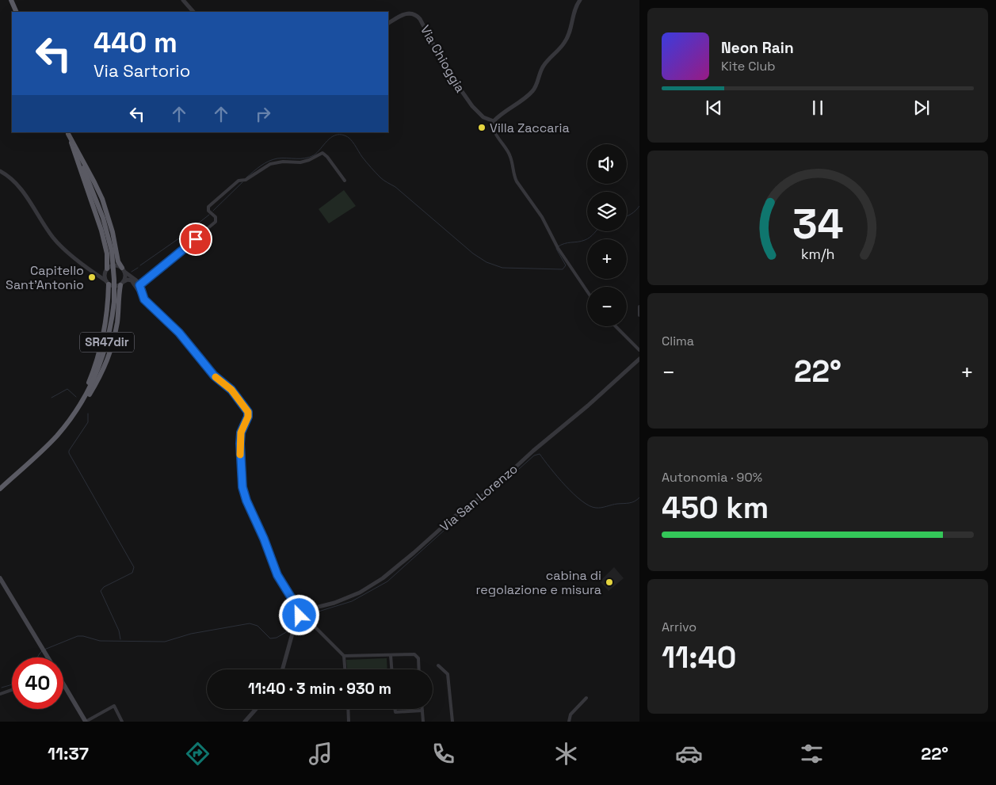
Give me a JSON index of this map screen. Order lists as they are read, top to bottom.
{
  "streets": {
    "highway": ["SR47dir"],
    "street": ["Via Chioggia", "Via San Lorenzo"]
  },
  "places": ["Villa Zaccaria", "Capitello Sant'Antonio", "cabina di regolazione e misura"],
  "page": {
    "turn": ["440 m", "Via Sartorio"],
    "song": ["Neon Rain", "Kite Club"],
    "map_buttons": ["+", "−"],
    "tile": [
      "Clima",
      ["Autonomia · 90%", "450 km"],
      ["Arrivo", "11:40"]
    ],
    "heat": ["−", "22°", "+"],
    "limit": "40",
    "trip": "11:40 · 3 min · 930 m",
    "tabs": ["11:37", "22°"],
    "gauge": ["34", "km/h"]
  }
}
